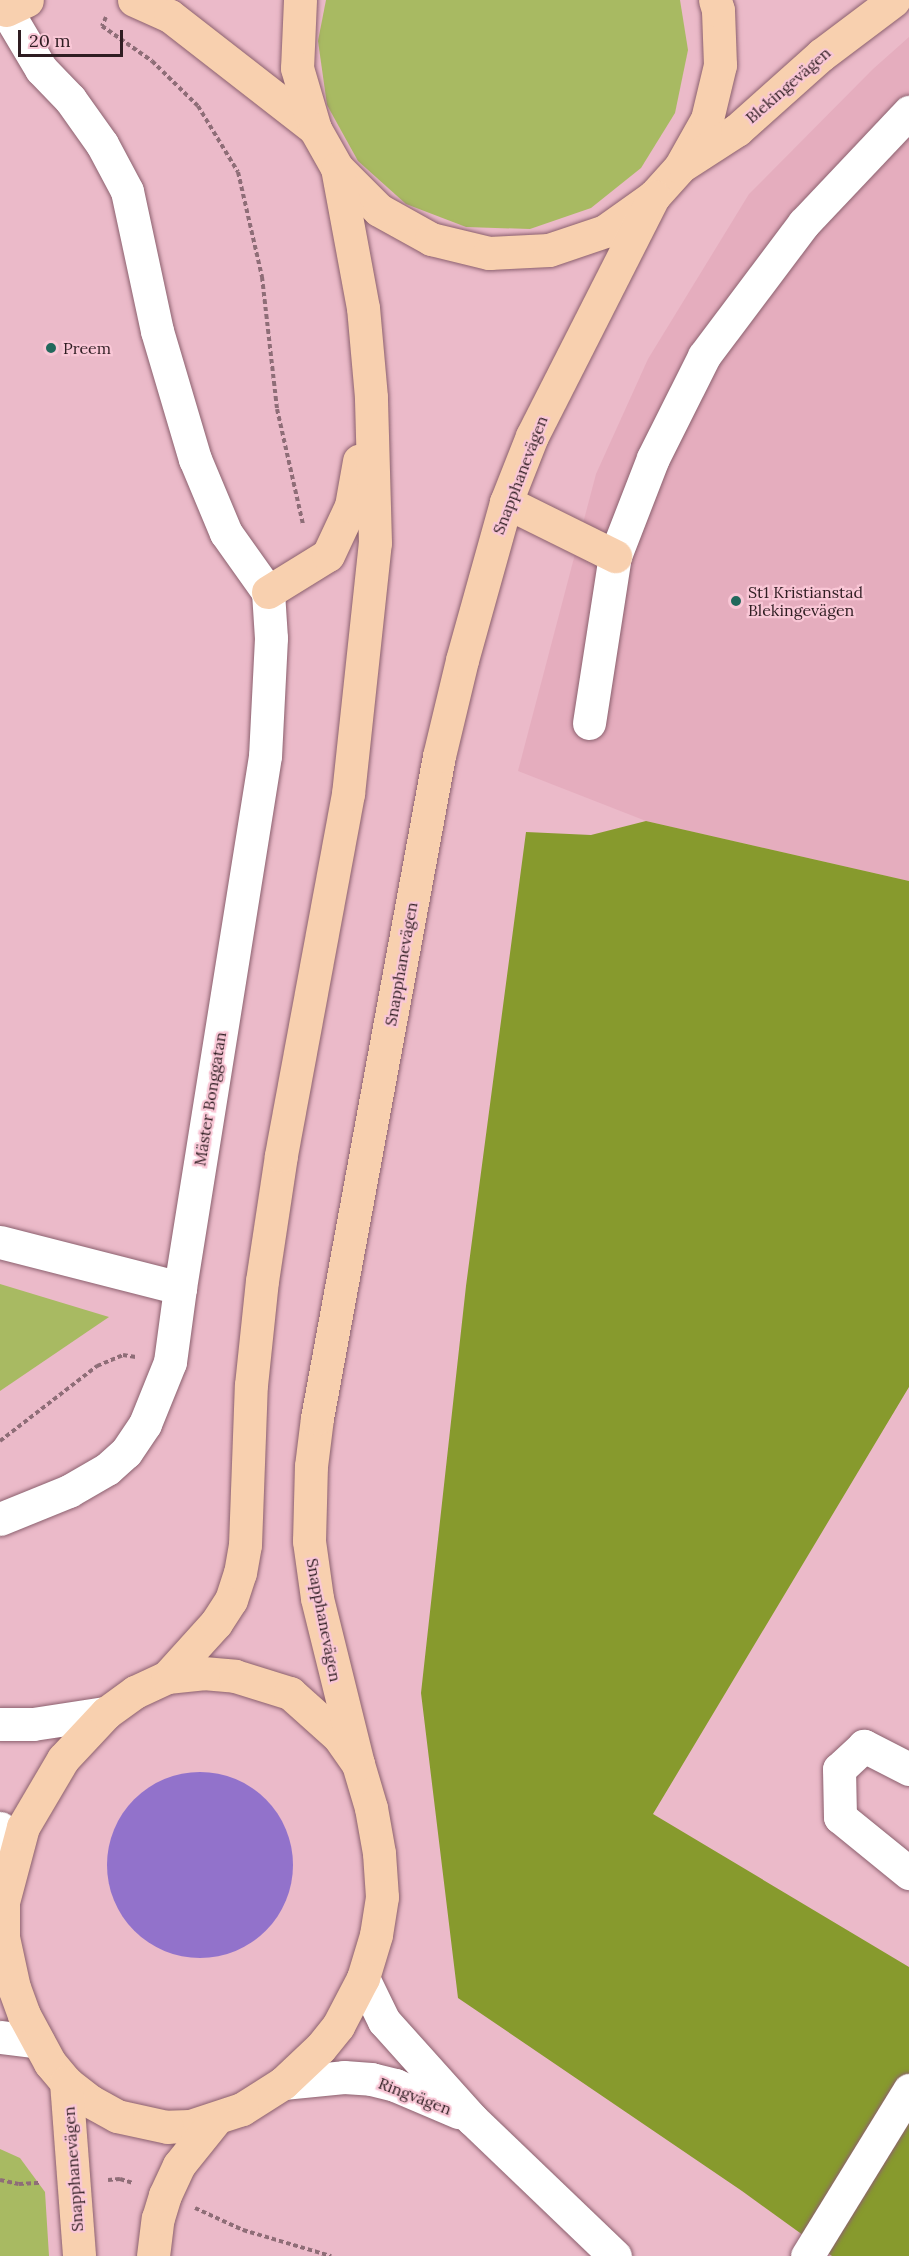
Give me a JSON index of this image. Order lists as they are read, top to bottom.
{
  "streets": {
    "main road": ["Blekingevägen", "Snapphanevägen"],
    "street": ["Mäster Bonggatan", "Ringvägen"]
  },
  "crossings": [
    ["Snapphanevägen", "Ringvägen"]
  ],
  "places": ["Preem", "St1 Kristianstad Blekingevägen"],
  "scale_bar": "20 m"
}
